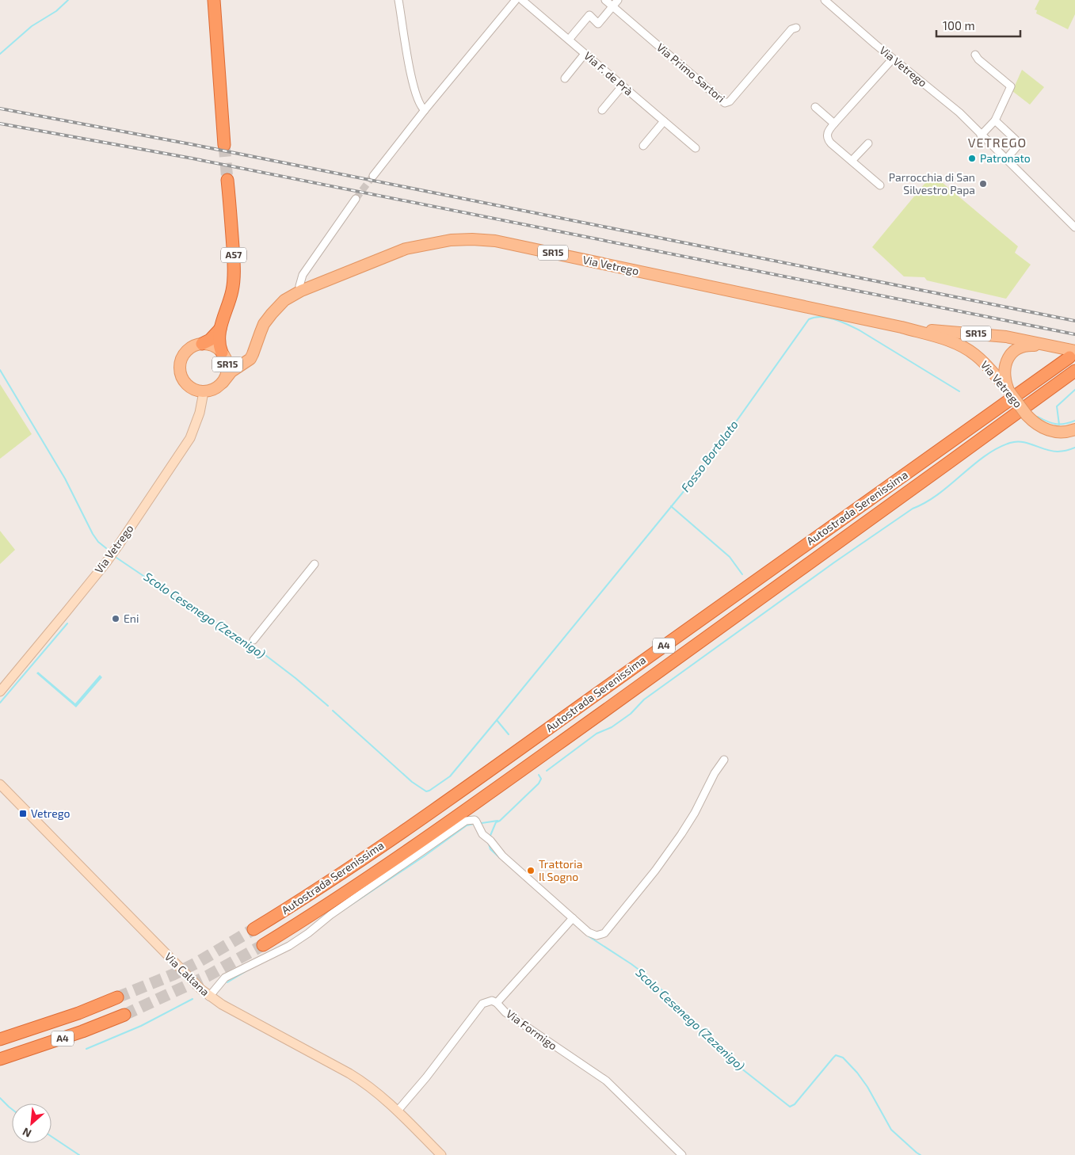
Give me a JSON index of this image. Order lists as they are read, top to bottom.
{
  "streets": {
    "highway": ["A57", "Autostrada Serenissima", "A4"],
    "main road": ["Via Vetrego", "SR15", "Via Caltana"],
    "street": ["Via Primo Sartori", "Via F. de Prà", "Via Formigo"]
  },
  "crossings": [
    ["Via Vetrego", "SR15"],
    ["Via Vetrego", "A57"],
    ["Via Vetrego", "Autostrada Serenissima"],
    ["SR15", "A57"],
    ["Via Caltana", "Via Formigo"]
  ],
  "districts": ["VETREGO"],
  "water": ["Fosso Bortolato", "Scolo Cesenego (Zezenigo)"],
  "places": {
    "other": [
      "Patronato",
      "Parrocchia di San Silvestro Papa",
      "Eni",
      "Trattoria Il Sogno"
    ],
    "transit": ["Vetrego"]
  },
  "scale_bar": "100 m",
  "north": "bottom left"
}
